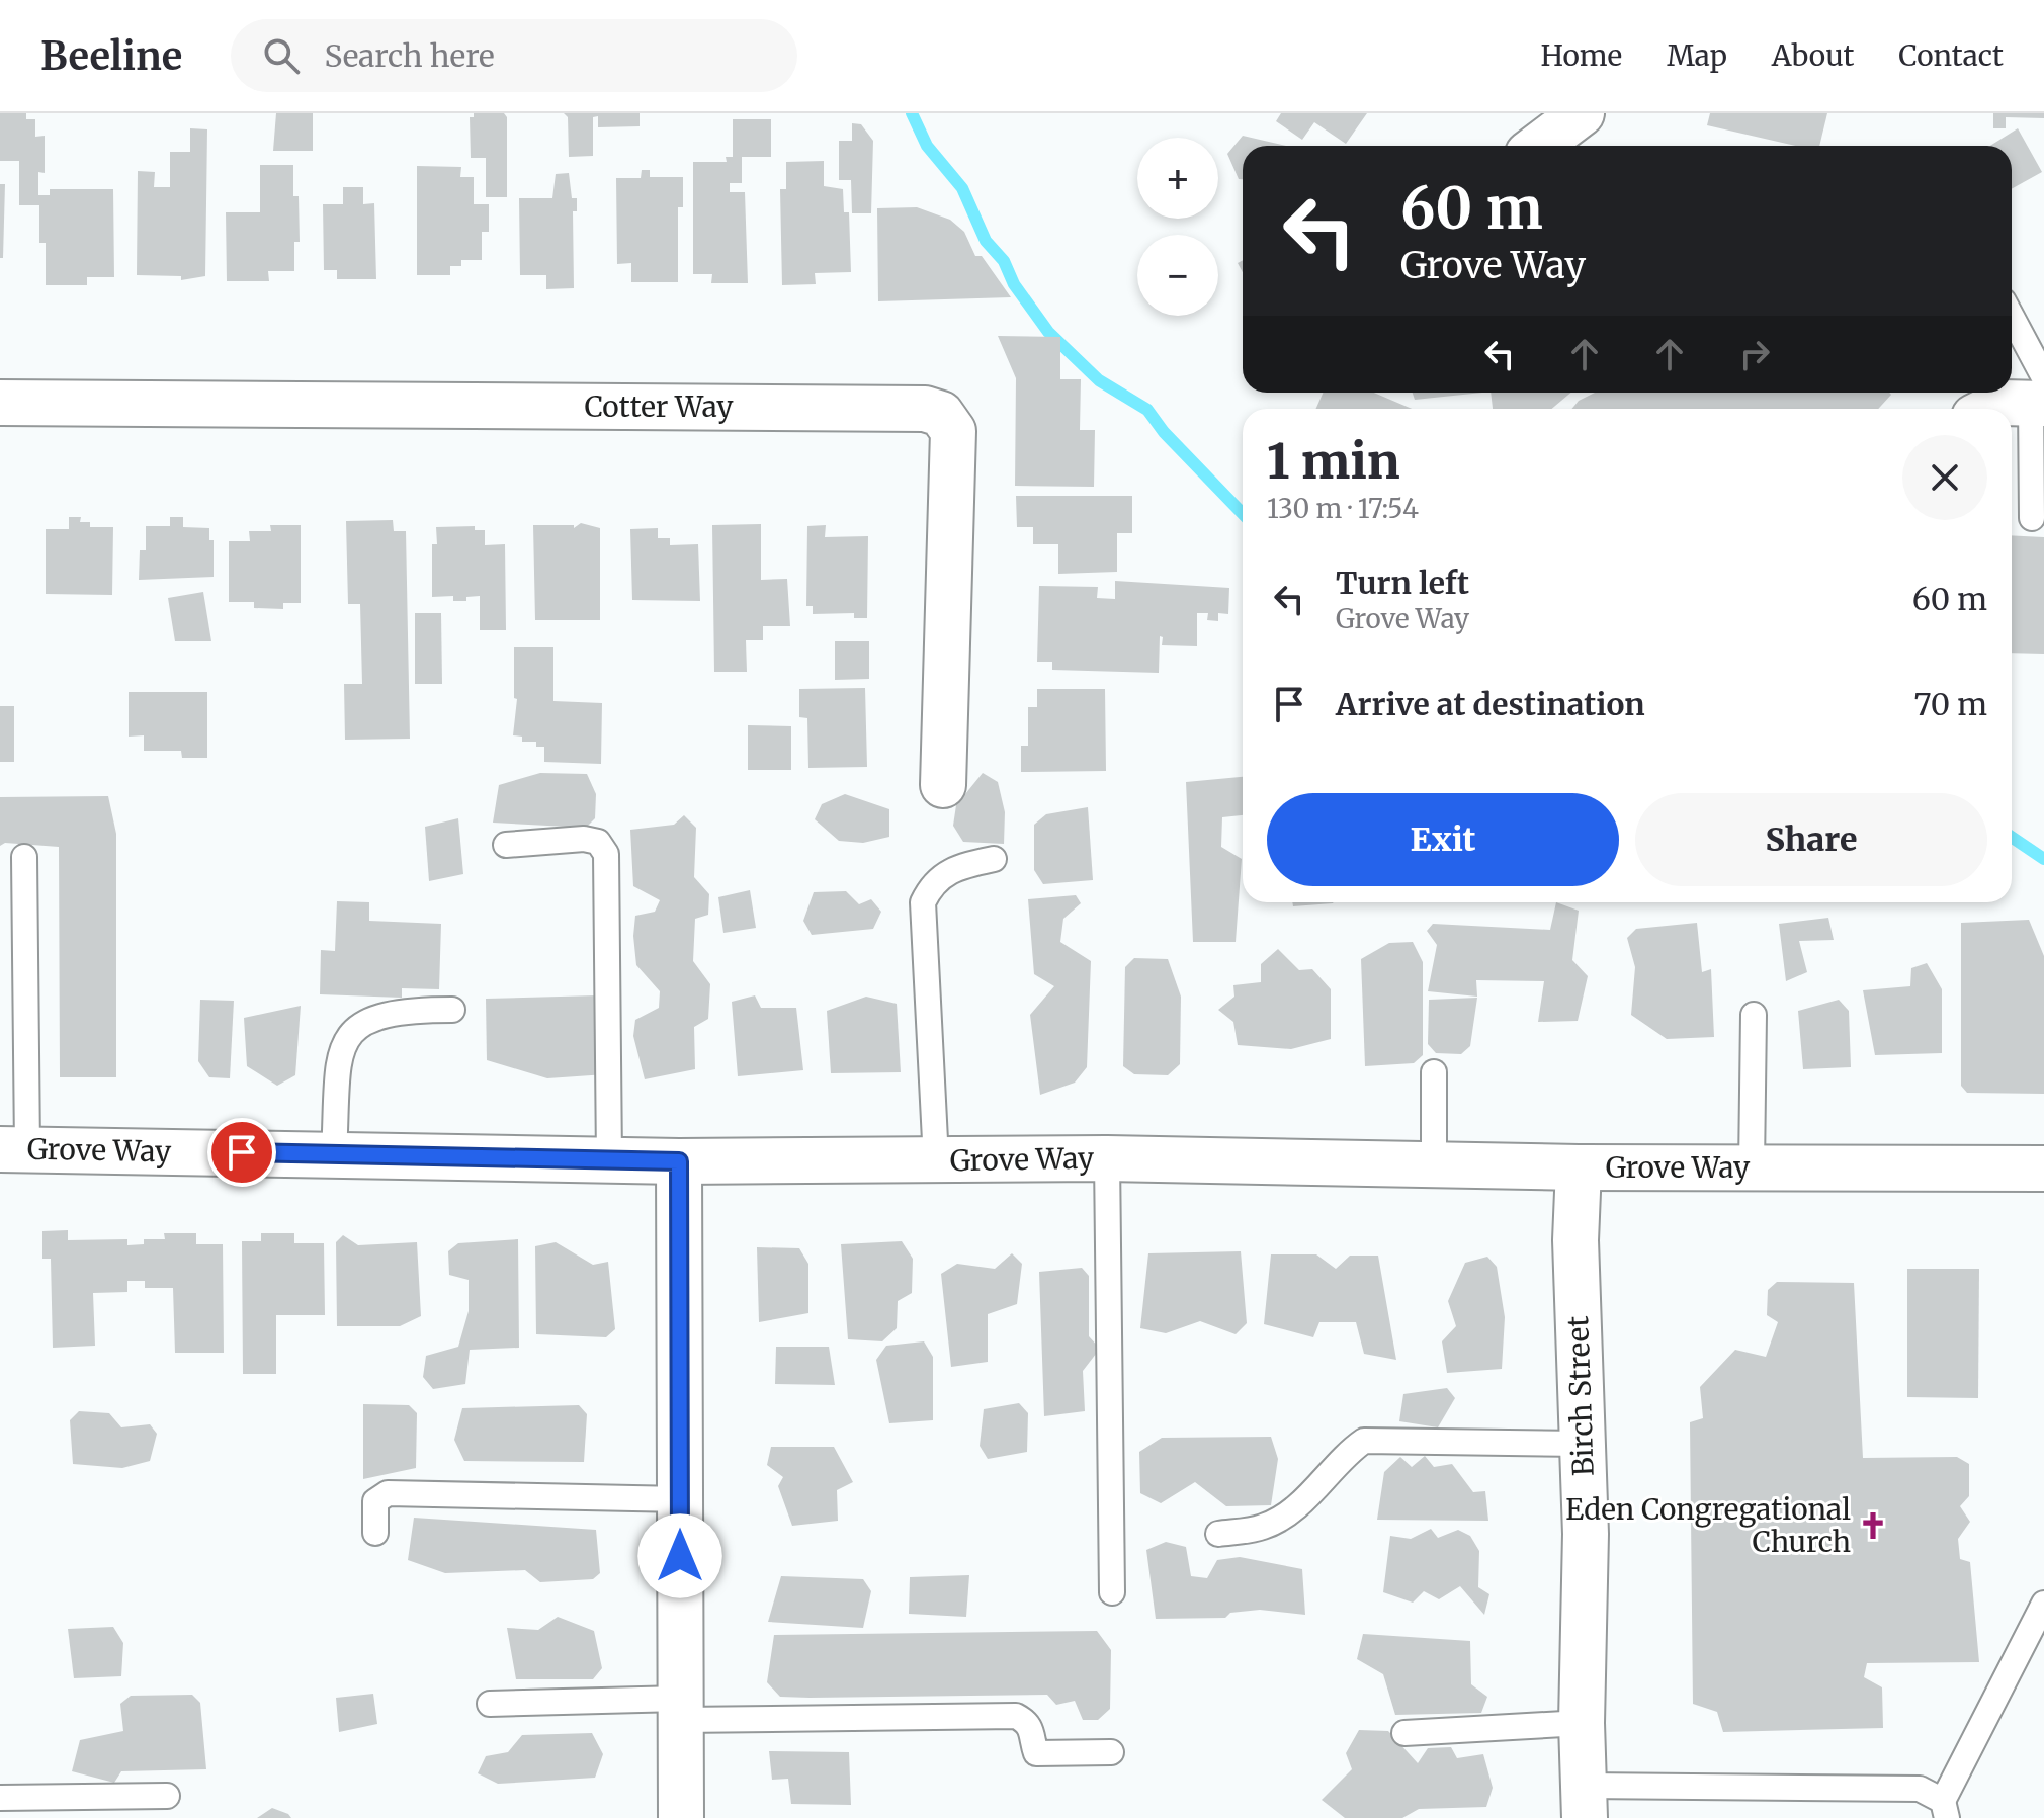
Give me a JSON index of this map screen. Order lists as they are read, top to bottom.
{
  "streets": {
    "street": ["Cotter Way", "Grove Way", "Birch Street"]
  },
  "crossings": [
    ["Grove Way", "Birch Street"]
  ],
  "places": {
    "church": ["Eden Congregational Church"]
  },
  "page": {
    "header": "Beeline",
    "search": "Search here",
    "nav": [
      "Home",
      "Map",
      "About",
      "Contact"
    ],
    "map_buttons": ["+", "−"],
    "turn": ["60 m", "Grove Way"],
    "heading": ["1 min", "130 m · 17:54"],
    "list": [
      {
        "name": "Turn left",
        "note": "Grove Way",
        "value": "60 m"
      },
      {
        "name": "Arrive at destination",
        "value": "70 m"
      }
    ],
    "buttons": ["Exit", "Share"]
  }
}
